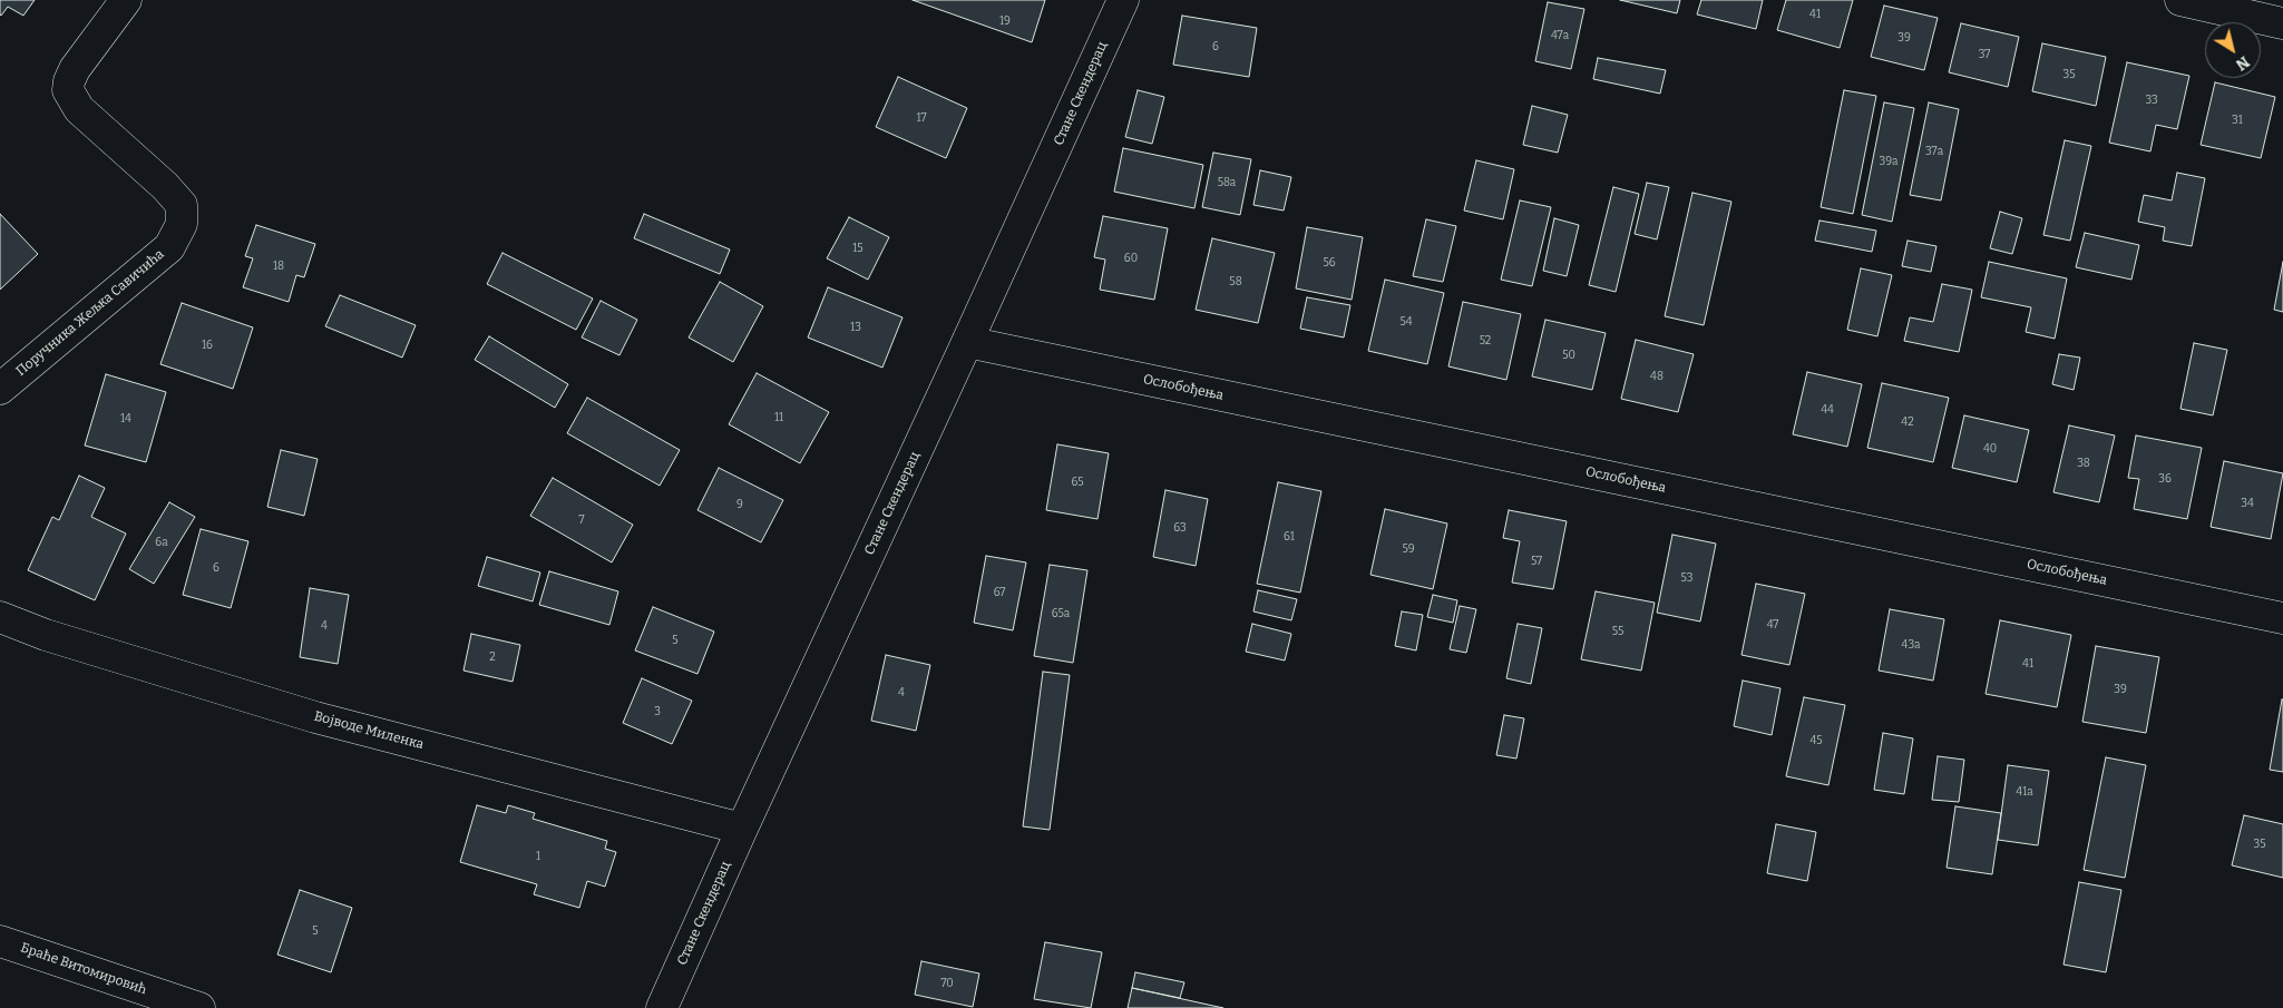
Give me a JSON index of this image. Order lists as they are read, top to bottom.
{
  "streets": {
    "street": [
      "Стане Скендерац",
      "Поручника Жељка Савичића",
      "Ослобођења",
      "Војводе Миленка",
      "Браће Витомировић"
    ]
  },
  "crossings": [
    ["Стане Скендерац", "Ослобођења"],
    ["Стане Скендерац", "Војводе Миленка"]
  ],
  "house_numbers": [
    "41",
    "19",
    "47a",
    "39",
    "6",
    "37",
    "35",
    "33",
    "17",
    "31",
    "37a",
    "39a",
    "58a",
    "15",
    "60",
    "56",
    "18",
    "58",
    "54",
    "13",
    "52",
    "16",
    "50",
    "48",
    "44",
    "11",
    "14",
    "42",
    "40",
    "38",
    "36",
    "65",
    "34",
    "9",
    "7",
    "63",
    "61",
    "6a",
    "59",
    "57",
    "6",
    "53",
    "67",
    "65a",
    "47",
    "4",
    "55",
    "5",
    "43a",
    "2",
    "41",
    "39",
    "4",
    "3",
    "45",
    "41a",
    "35",
    "1",
    "5",
    "70"
  ],
  "north": "bottom right"
}
